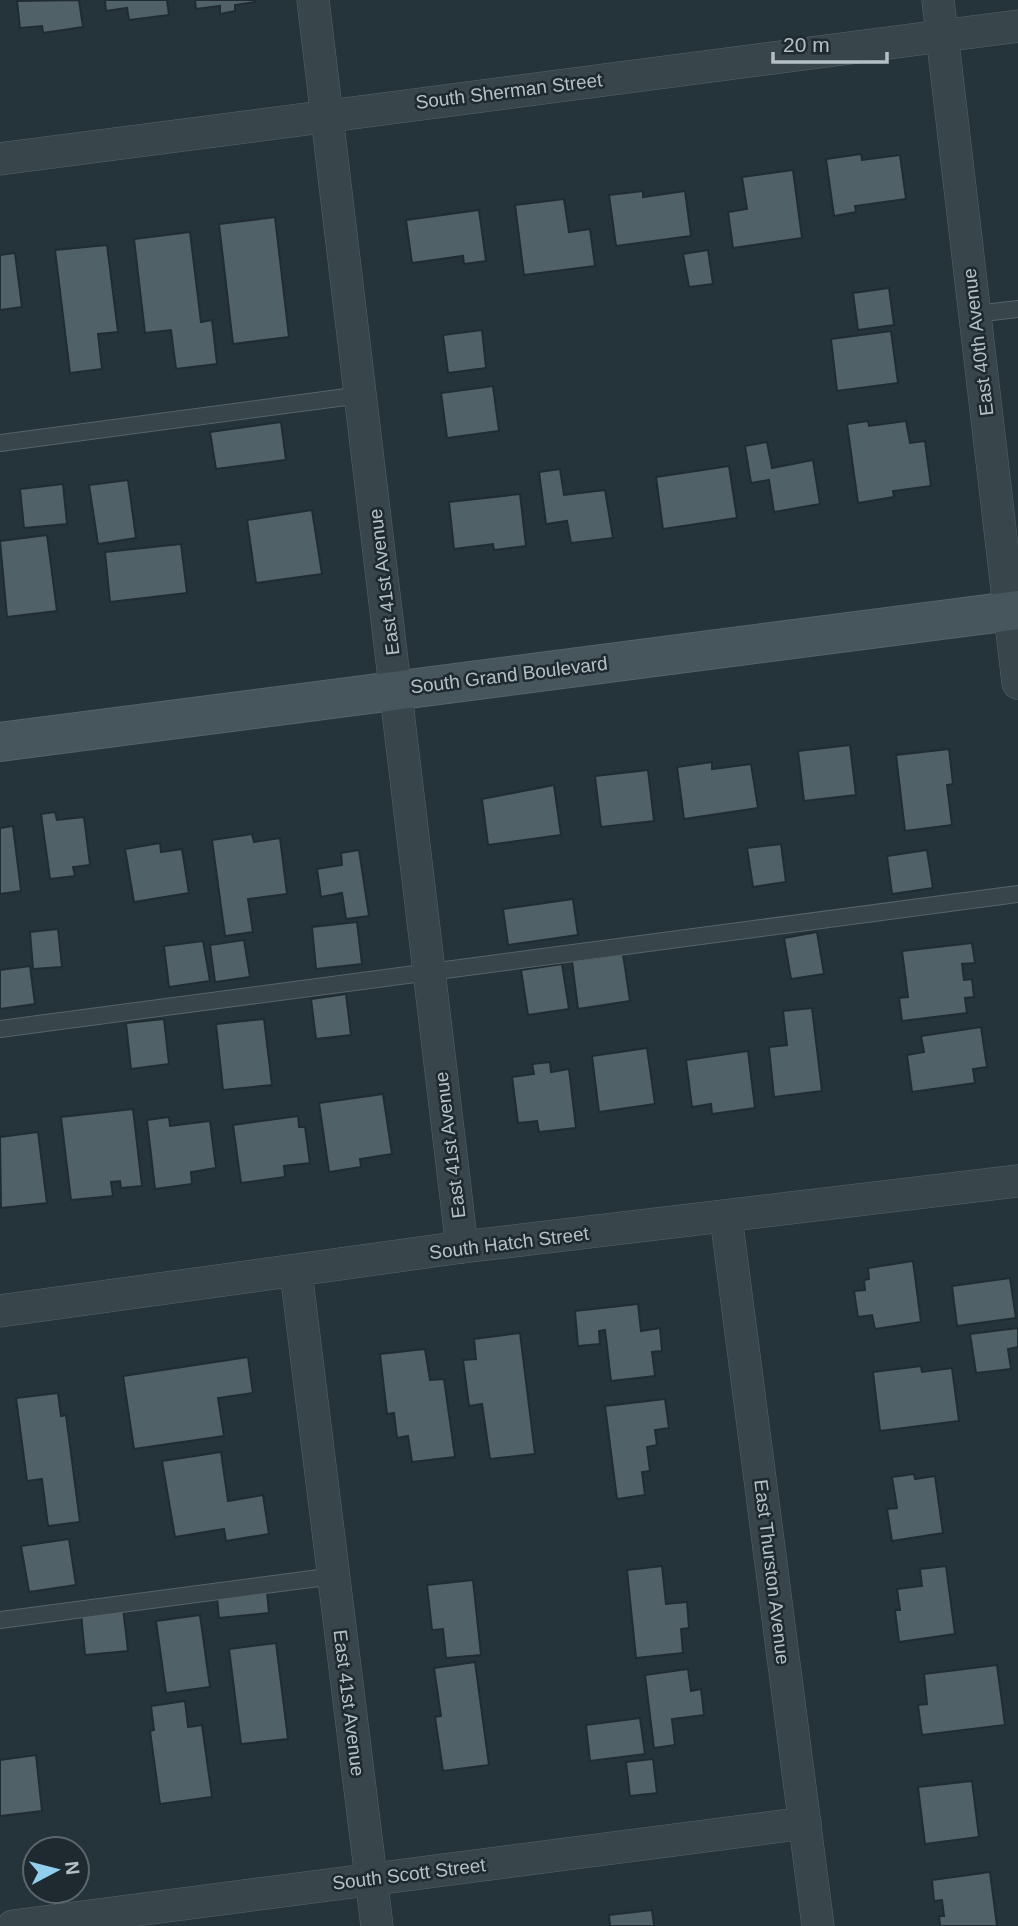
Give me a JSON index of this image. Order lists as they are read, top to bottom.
{
  "streets": {
    "main road": ["South Grand Boulevard"],
    "street": [
      "South Sherman Street",
      "East 40th Avenue",
      "East 41st Avenue",
      "South Hatch Street",
      "East Thurston Avenue",
      "South Scott Street"
    ]
  },
  "crossings": [
    ["South Sherman Street", "East 40th Avenue"],
    ["South Sherman Street", "East 41st Avenue"],
    ["East 40th Avenue", "South Grand Boulevard"],
    ["East 41st Avenue", "South Grand Boulevard"],
    ["East 41st Avenue", "South Hatch Street"],
    ["East 41st Avenue", "South Scott Street"],
    ["South Hatch Street", "East Thurston Avenue"],
    ["East Thurston Avenue", "South Scott Street"]
  ],
  "scale_bar": "20 m",
  "north": "right"
}
